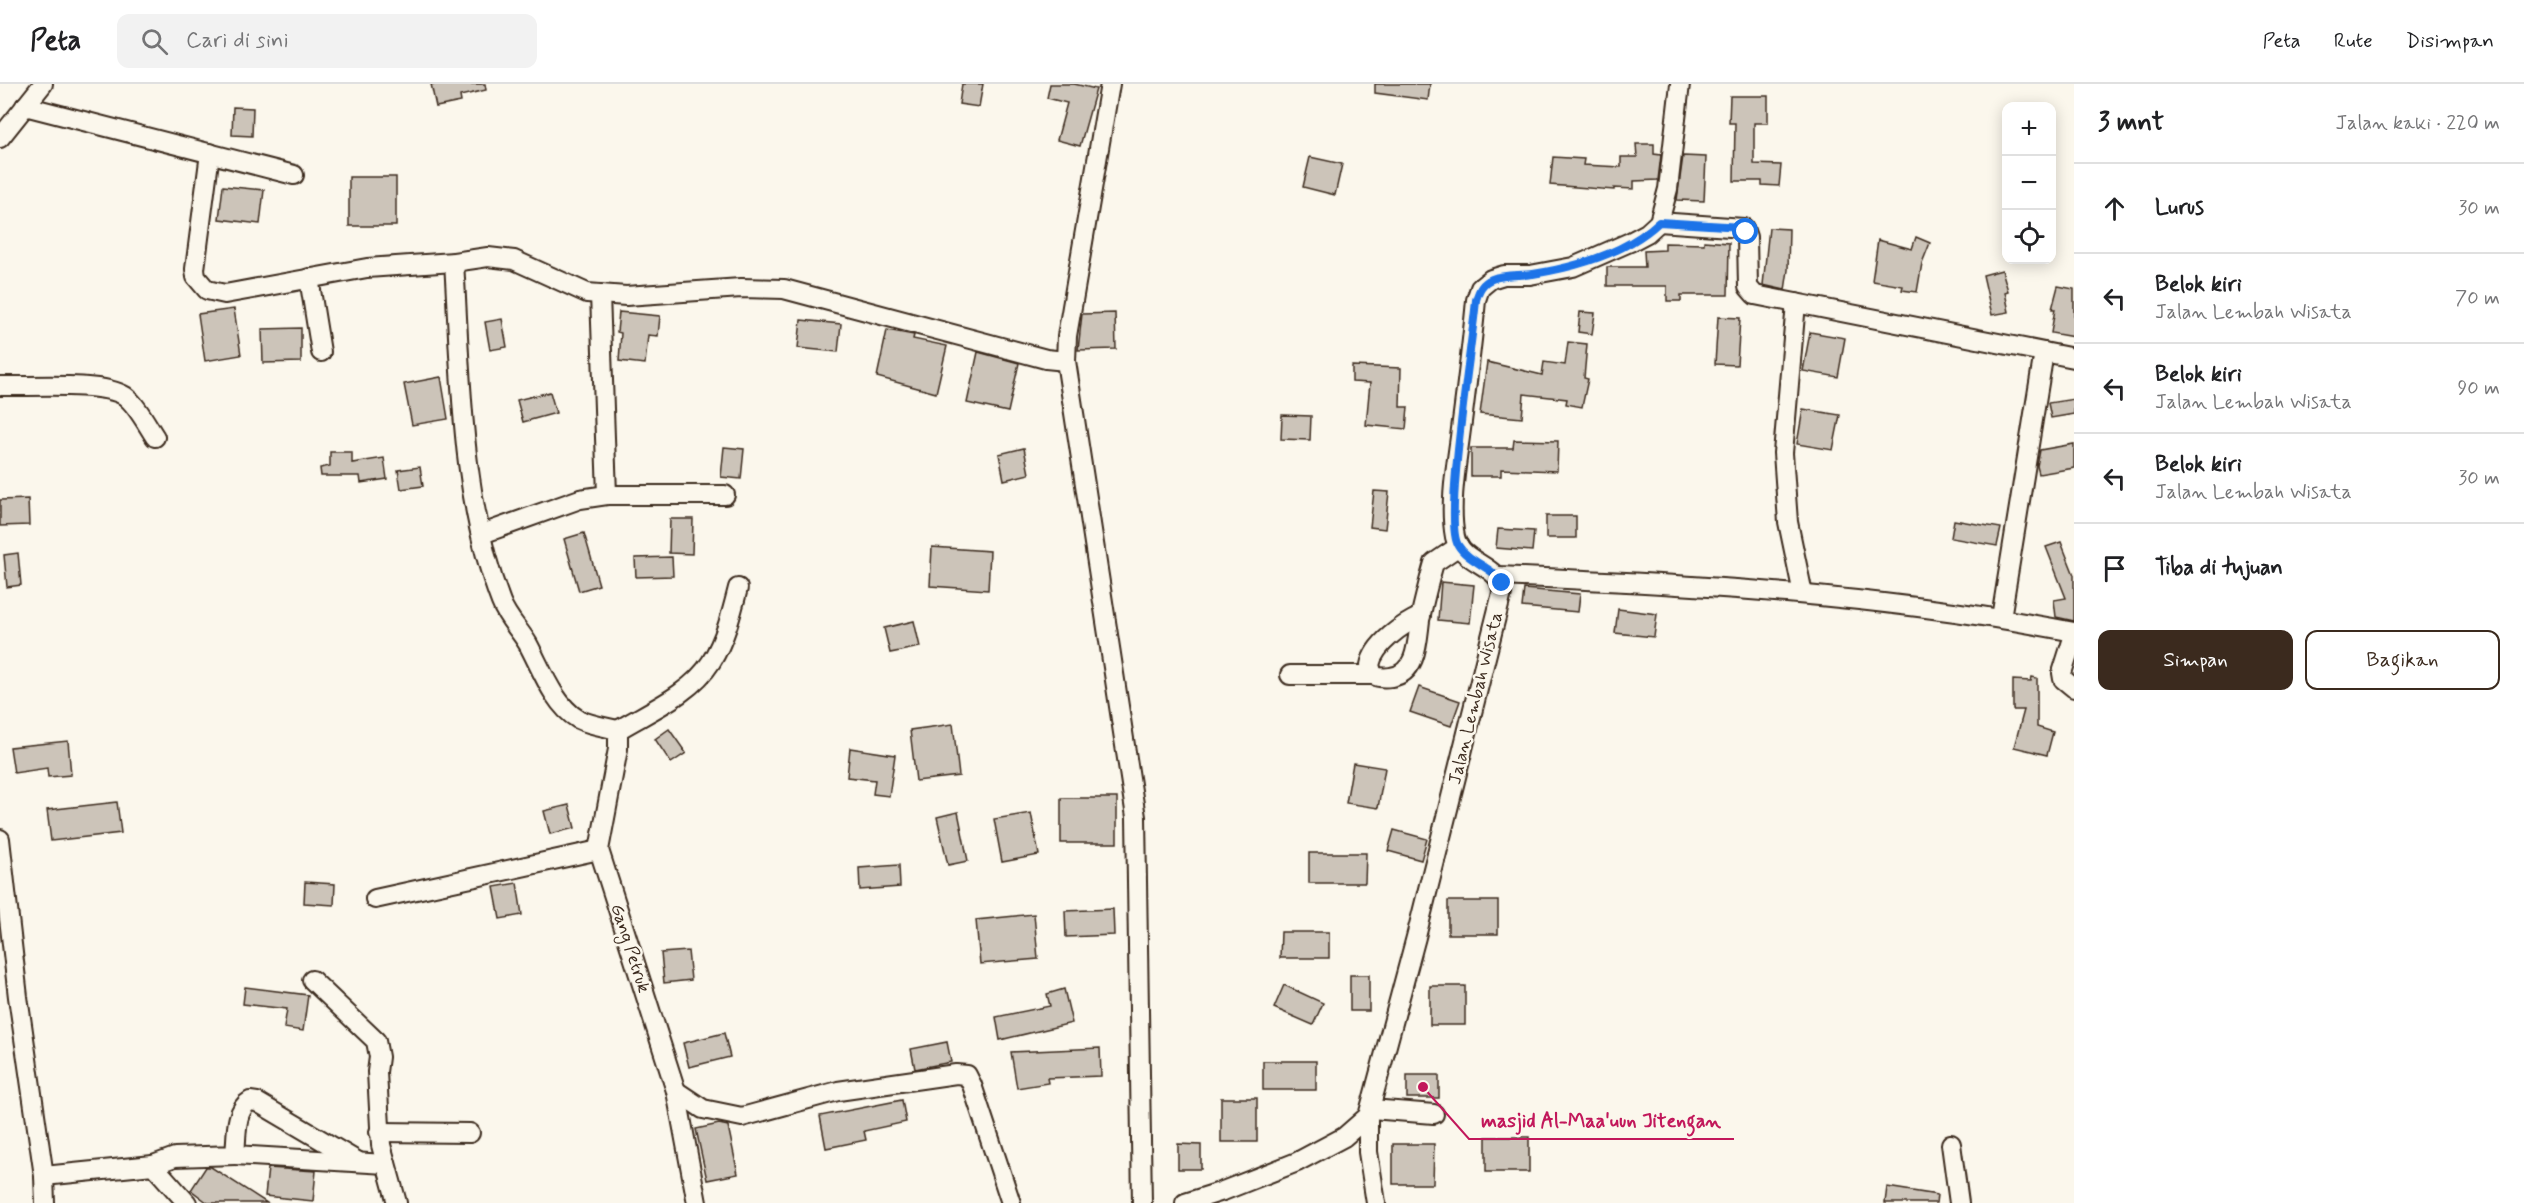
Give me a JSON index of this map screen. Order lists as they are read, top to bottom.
{
  "streets": {
    "street": ["Jalan Lembah Wisata", "Gang Petruk"]
  },
  "places": ["masjid Al-Maa'uun Jitengan"],
  "page": {
    "header": "Peta",
    "search": "Cari di sini",
    "nav": ["Peta", "Rute", "Disimpan"],
    "heading": ["3 mnt", "Jalan kaki · 220 m"],
    "map_buttons": ["+", "−"],
    "list": [
      ["Lurus", "30 m"],
      ["Belok kiri", "Jalan Lembah Wisata", "70 m"],
      ["Belok kiri", "Jalan Lembah Wisata", "90 m"],
      ["Belok kiri", "Jalan Lembah Wisata", "30 m"],
      "Tiba di tujuan"
    ],
    "buttons": ["Simpan", "Bagikan"]
  }
}
